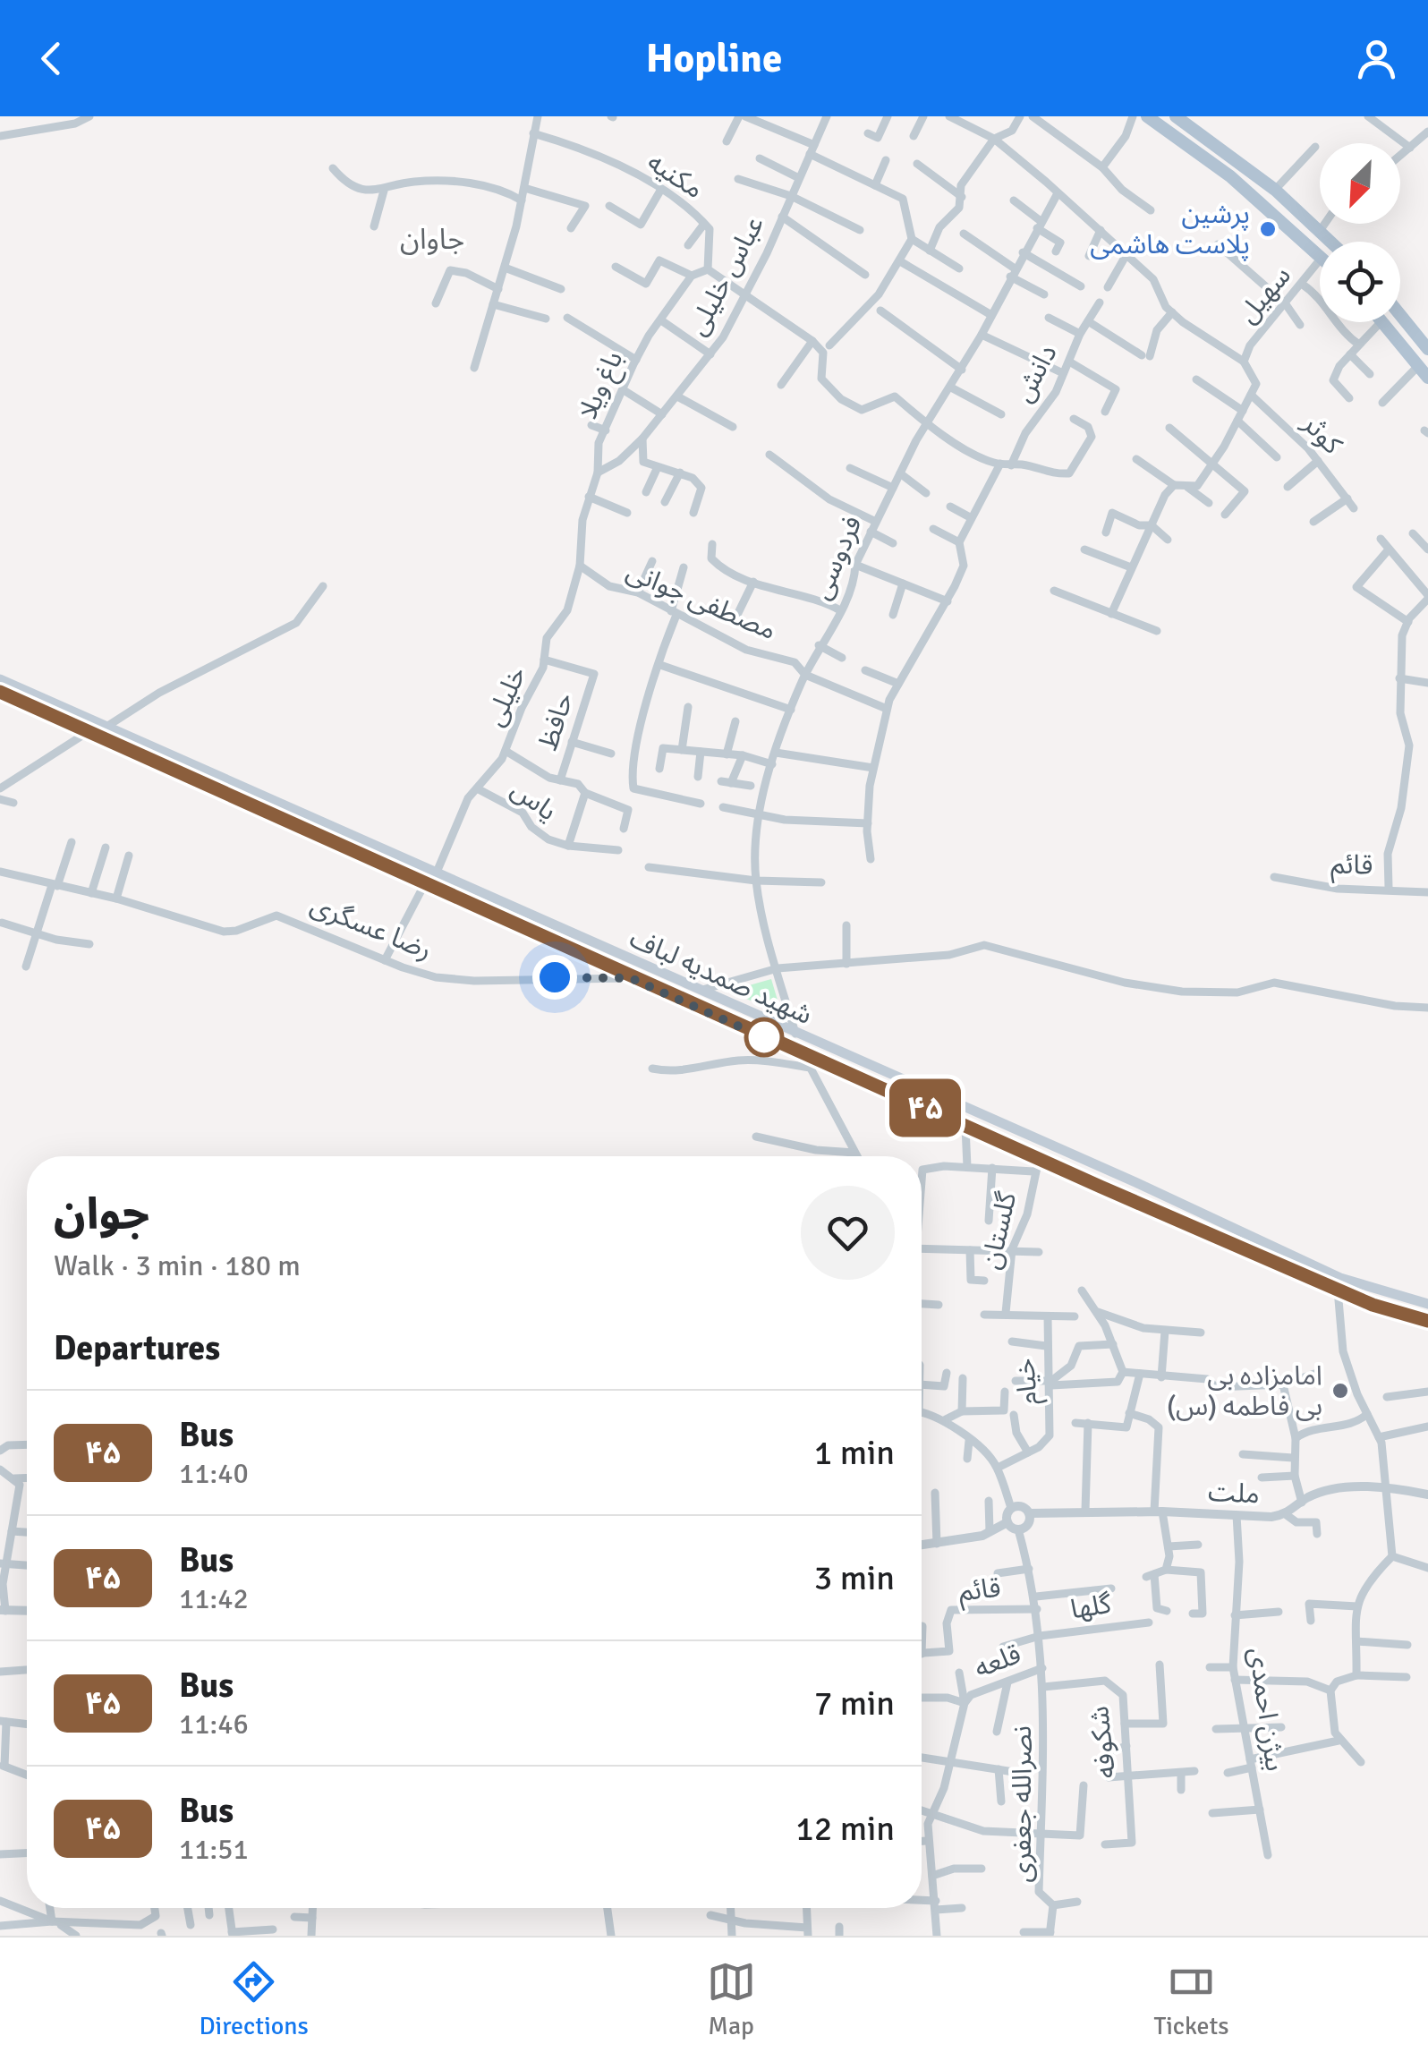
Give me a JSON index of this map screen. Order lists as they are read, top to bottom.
{
  "streets": {
    "main road": ["شهید صمدیه لباف"],
    "street": [
      "مکنیه",
      "عباس خلیلی",
      "سهیل",
      "دانش",
      "باغ ویلا",
      "کوثر",
      "فردوسی",
      "مصطفی جوانی",
      "خلیلی",
      "حافظ",
      "یاس",
      "قائم",
      "رضا عسگری",
      "گلستان",
      "خیام",
      "ملت",
      "گلها",
      "قلعه",
      "بیژن احمدی",
      "شکوفه",
      "نصرالله جعفری"
    ]
  },
  "crossings": [
    ["عباس خلیلی", "باغ ویلا"],
    ["عباس خلیلی", "خلیلی"],
    ["دانش", "فردوسی"],
    ["باغ ویلا", "خلیلی"],
    ["فردوسی", "مصطفی جوانی"],
    ["فردوسی", "شهید صمدیه لباف"],
    ["مصطفی جوانی", "خلیلی"],
    ["خلیلی", "حافظ"],
    ["خلیلی", "یاس"],
    ["خلیلی", "شهید صمدیه لباف"],
    ["قائم", "قلعه"],
    ["رضا عسگری", "شهید صمدیه لباف"],
    ["شهید صمدیه لباف", "گلستان"],
    ["ملت", "قلعه"],
    ["ملت", "بیژن احمدی"],
    ["گلها", "قلعه"],
    ["قلعه", "نصرالله جعفری"],
    ["شکوفه", "نصرالله جعفری"]
  ],
  "districts": ["جاوان"],
  "places": ["پرشین پلاست هاشمی", "امامزاده بی بی فاطمه (س)"],
  "lines": ["bus line ۴۵"],
  "north": "bottom left",
  "page": {
    "header": "Hopline",
    "on_map": "۴۵",
    "heading": [
      ["جوان", "Walk · 3 min · 180 m"],
      "Departures"
    ],
    "list": [
      {
        "mark": "۴۵",
        "name": "Bus",
        "note": "11:40",
        "value": "1 min"
      },
      {
        "mark": "۴۵",
        "name": "Bus",
        "note": "11:42",
        "value": "3 min"
      },
      {
        "mark": "۴۵",
        "name": "Bus",
        "note": "11:46",
        "value": "7 min"
      },
      {
        "mark": "۴۵",
        "name": "Bus",
        "note": "11:51",
        "value": "12 min"
      }
    ],
    "tabs": ["Directions", "Map", "Tickets"]
  }
}
